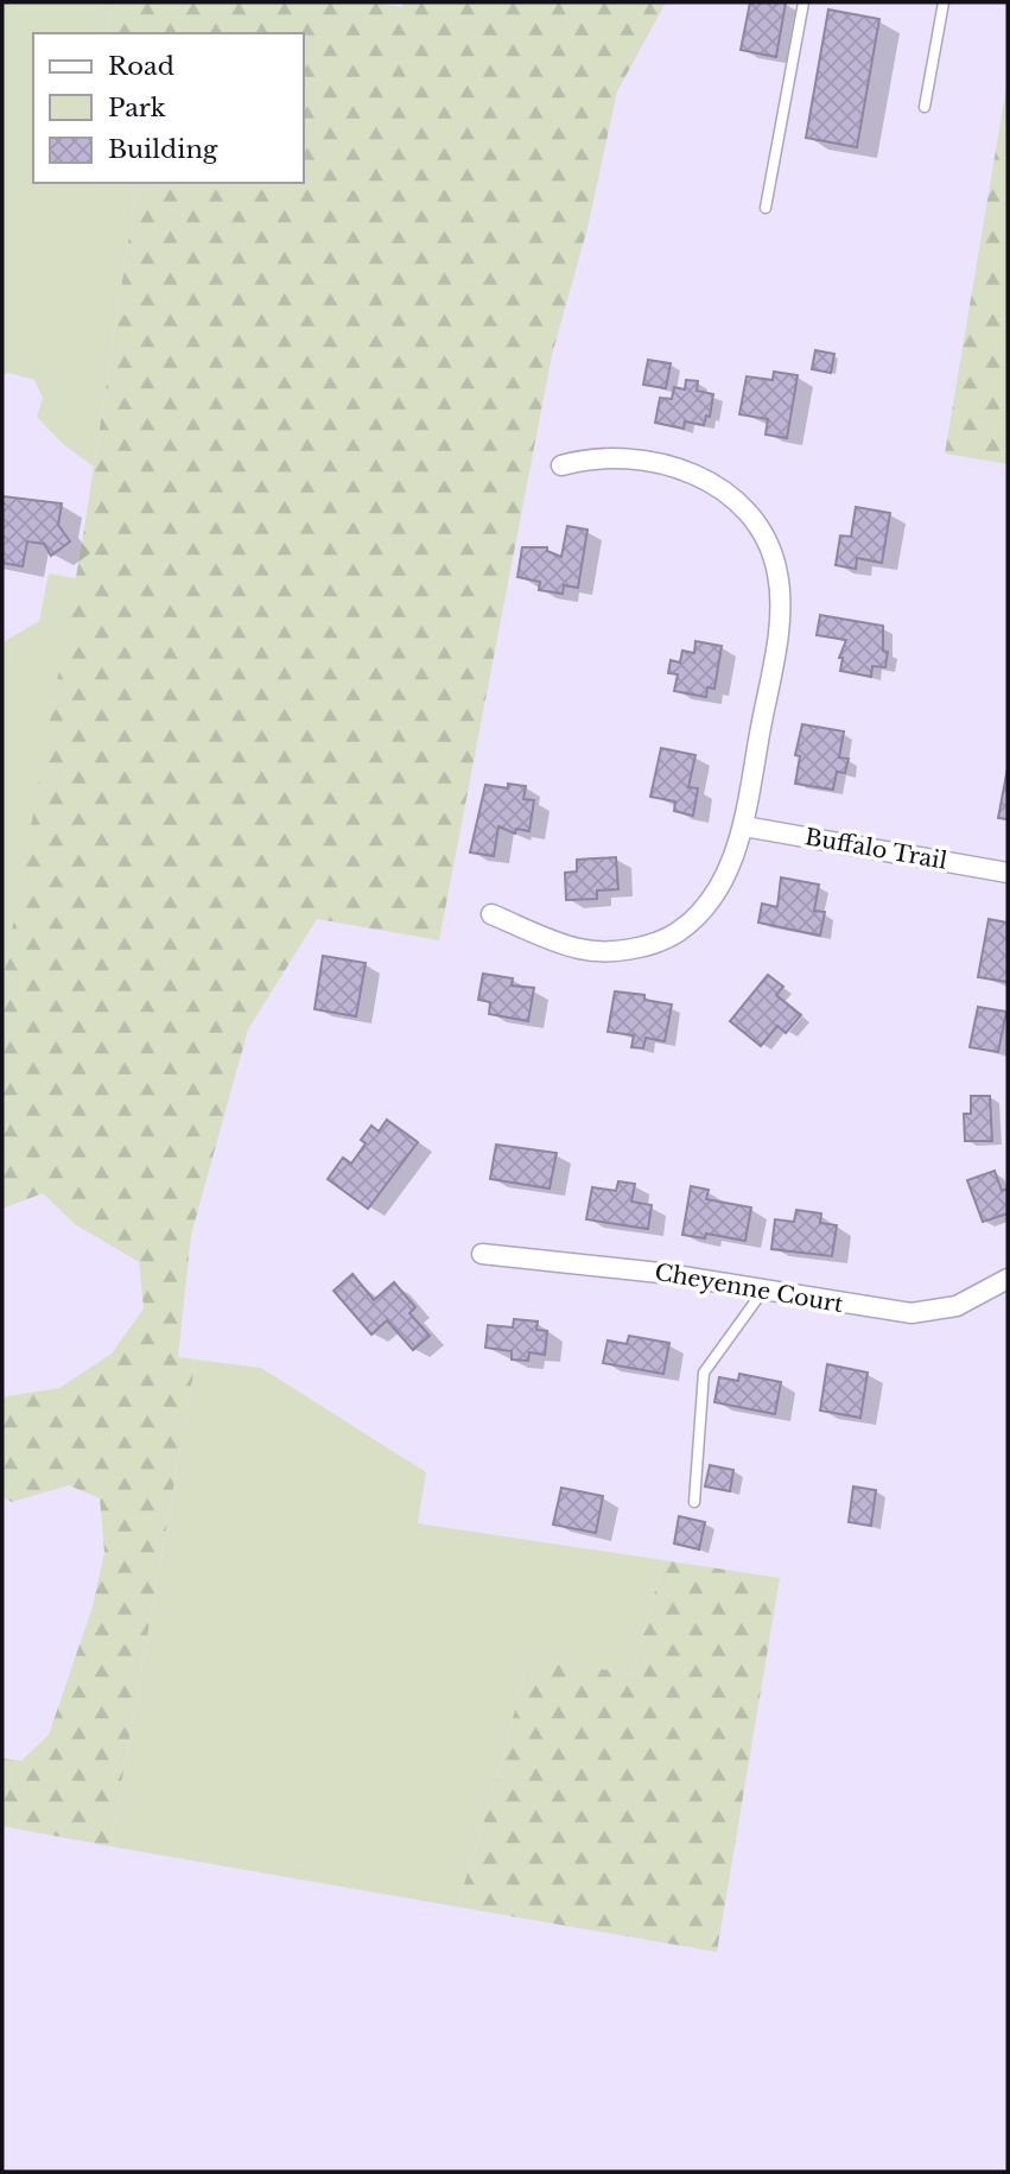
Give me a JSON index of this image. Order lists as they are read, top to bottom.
{
  "streets": {
    "street": ["Buffalo Trail", "Cheyenne Court"]
  },
  "legend": ["Road", "Park", "Building"]
}
